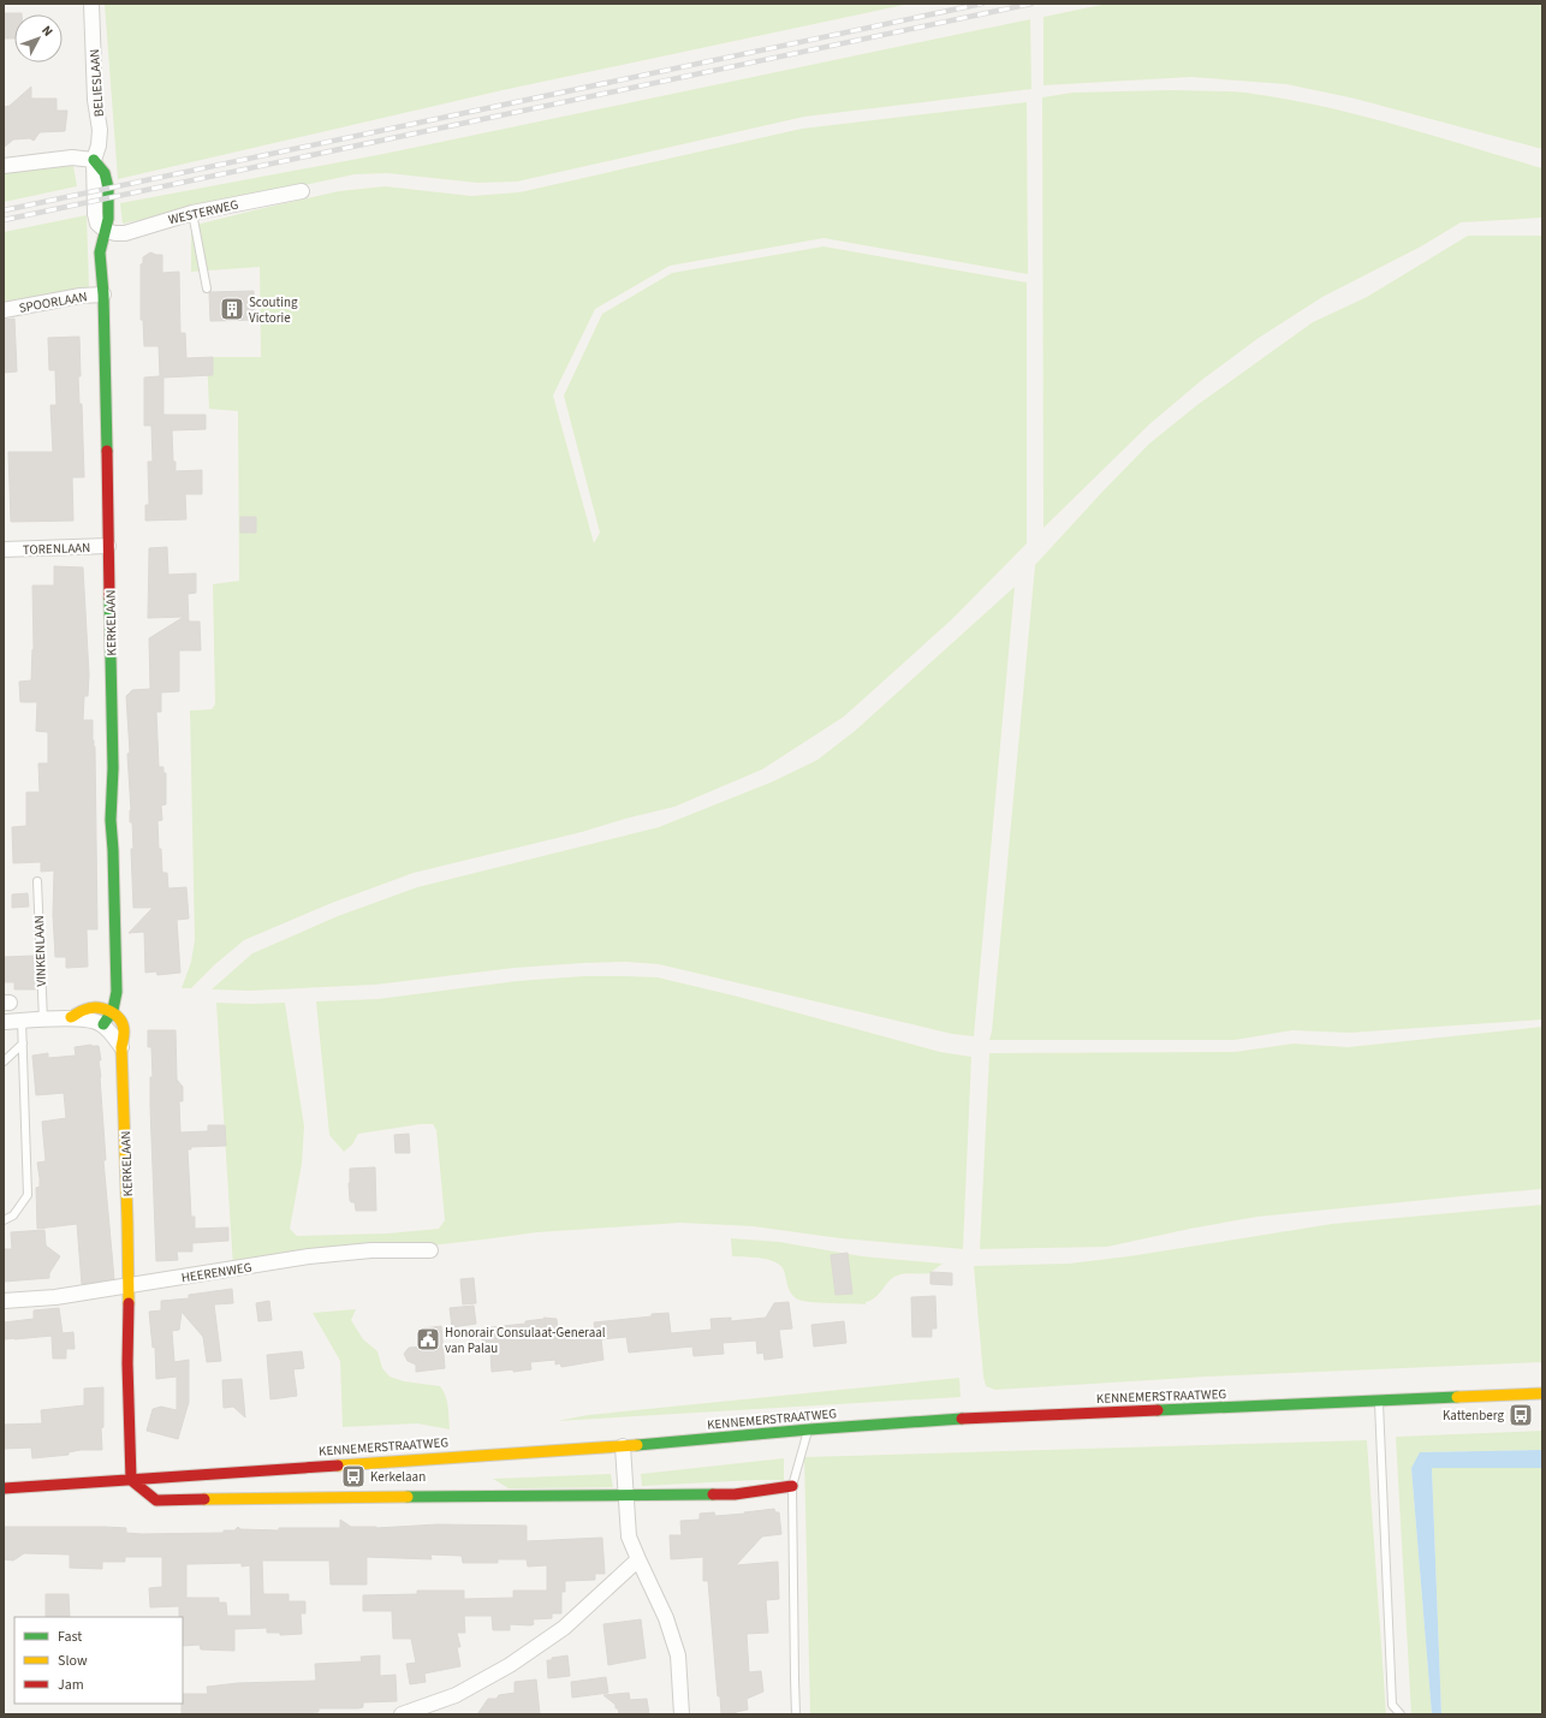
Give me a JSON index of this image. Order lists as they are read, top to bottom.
{
  "streets": {
    "street": [
      "BELIESLAAN",
      "WESTERWEG",
      "SPOORLAAN",
      "TORENLAAN",
      "KERKELAAN",
      "HEERENWEG",
      "KENNEMERSTRAATWEG"
    ],
    "lane": ["VINKENLAAN"]
  },
  "crossings": [
    ["WESTERWEG", "KERKELAAN"],
    ["SPOORLAAN", "KERKELAAN"],
    ["TORENLAAN", "KERKELAAN"],
    ["KERKELAAN", "HEERENWEG"],
    ["KERKELAAN", "KENNEMERSTRAATWEG"]
  ],
  "places": {
    "building": ["Scouting Victorie"],
    "public building": ["Honorair Consulaat-Generaal van Palau"],
    "bus stop": ["Kattenberg", "Kerkelaan"]
  },
  "legend": ["Fast", "Slow", "Jam"],
  "north": "top right"
}
